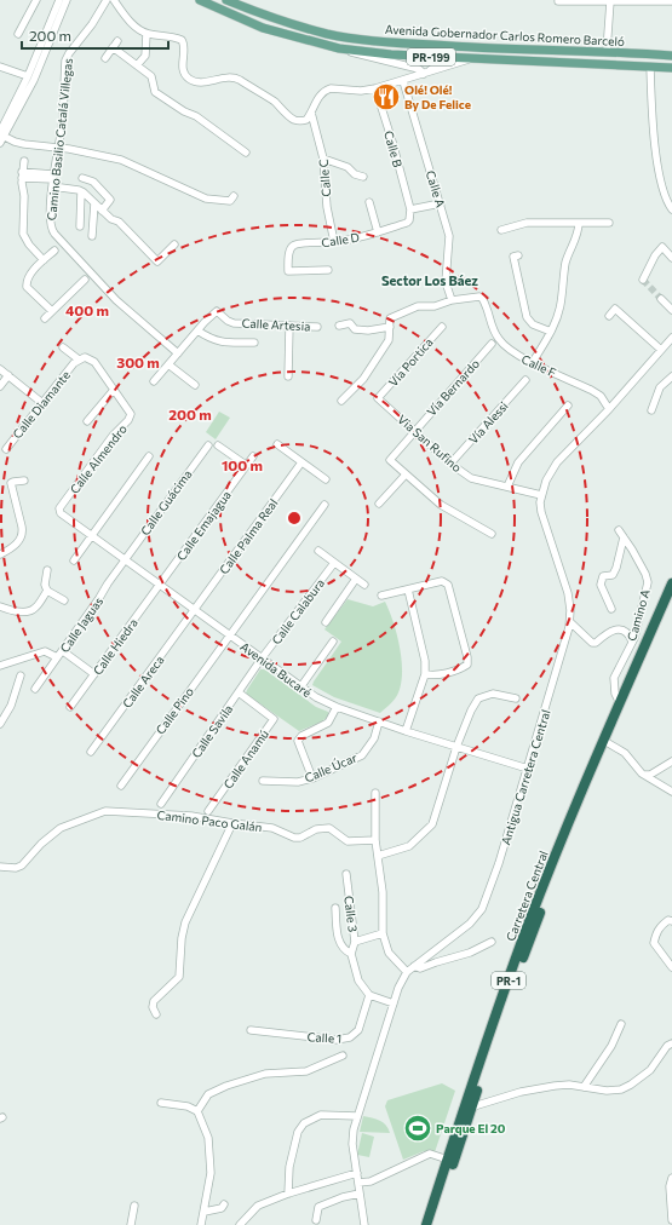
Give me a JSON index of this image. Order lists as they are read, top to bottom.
{
  "streets": {
    "highway": ["Carretera Central", "PR-1"],
    "main road": ["Avenida Gobernador Carlos Romero Barceló", "PR-199"],
    "street": [
      "Camino Basilio Catalá Villegas",
      "Calle B",
      "Calle C",
      "Calle A",
      "Calle D",
      "Calle Artesia",
      "Vía Portica",
      "Calle F",
      "Vía Bernardo",
      "Calle Diamante",
      "Vía Alessi",
      "Via San Rufino",
      "Calle Almendro",
      "Calle Guácima",
      "Calle Emajagua",
      "Calle Palma Real",
      "Calle Calabura",
      "Camino A",
      "Calle Jaguas",
      "Calle Hiedra",
      "Avenida Bucaré",
      "Calle Areca",
      "Calle Pino",
      "Calle Savila",
      "Calle Anamú",
      "Calle Úcar",
      "Antigua Carretera Central",
      "Camino Paco Galán",
      "Calle 3",
      "Calle 1"
    ]
  },
  "crossings": [
    ["Camino Basilio Catalá Villegas", "Calle Artesia"],
    ["Calle B", "Calle D"],
    ["Calle C", "Calle D"],
    ["Calle A", "Calle F"],
    ["Vía Portica", "Via San Rufino"],
    ["Calle F", "Antigua Carretera Central"],
    ["Vía Bernardo", "Via San Rufino"],
    ["Vía Alessi", "Via San Rufino"],
    ["Via San Rufino", "Antigua Carretera Central"],
    ["Calle Almendro", "Avenida Bucaré"],
    ["Calle Guácima", "Calle Jaguas"],
    ["Calle Guácima", "Avenida Bucaré"],
    ["Calle Emajagua", "Calle Hiedra"],
    ["Calle Emajagua", "Avenida Bucaré"],
    ["Calle Palma Real", "Avenida Bucaré"],
    ["Calle Palma Real", "Calle Areca"],
    ["Calle Calabura", "Avenida Bucaré"],
    ["Calle Calabura", "Calle Savila"],
    ["Camino A", "Carretera Central"],
    ["Calle Jaguas", "Avenida Bucaré"],
    ["Calle Hiedra", "Avenida Bucaré"],
    ["Avenida Bucaré", "Calle Areca"],
    ["Avenida Bucaré", "Calle Pino"],
    ["Avenida Bucaré", "Calle Savila"],
    ["Avenida Bucaré", "Calle Úcar"],
    ["Avenida Bucaré", "Antigua Carretera Central"],
    ["Calle Savila", "Calle Anamú"]
  ],
  "districts": ["Sector Los Báez"],
  "places": {
    "restaurant": ["Olé! Olé! By De Felice"],
    "sports": ["Parque El 20"]
  },
  "scale_bar": "200 m",
  "rings": [
    "400 m",
    "300 m",
    "200 m",
    "100 m"
  ]
}
